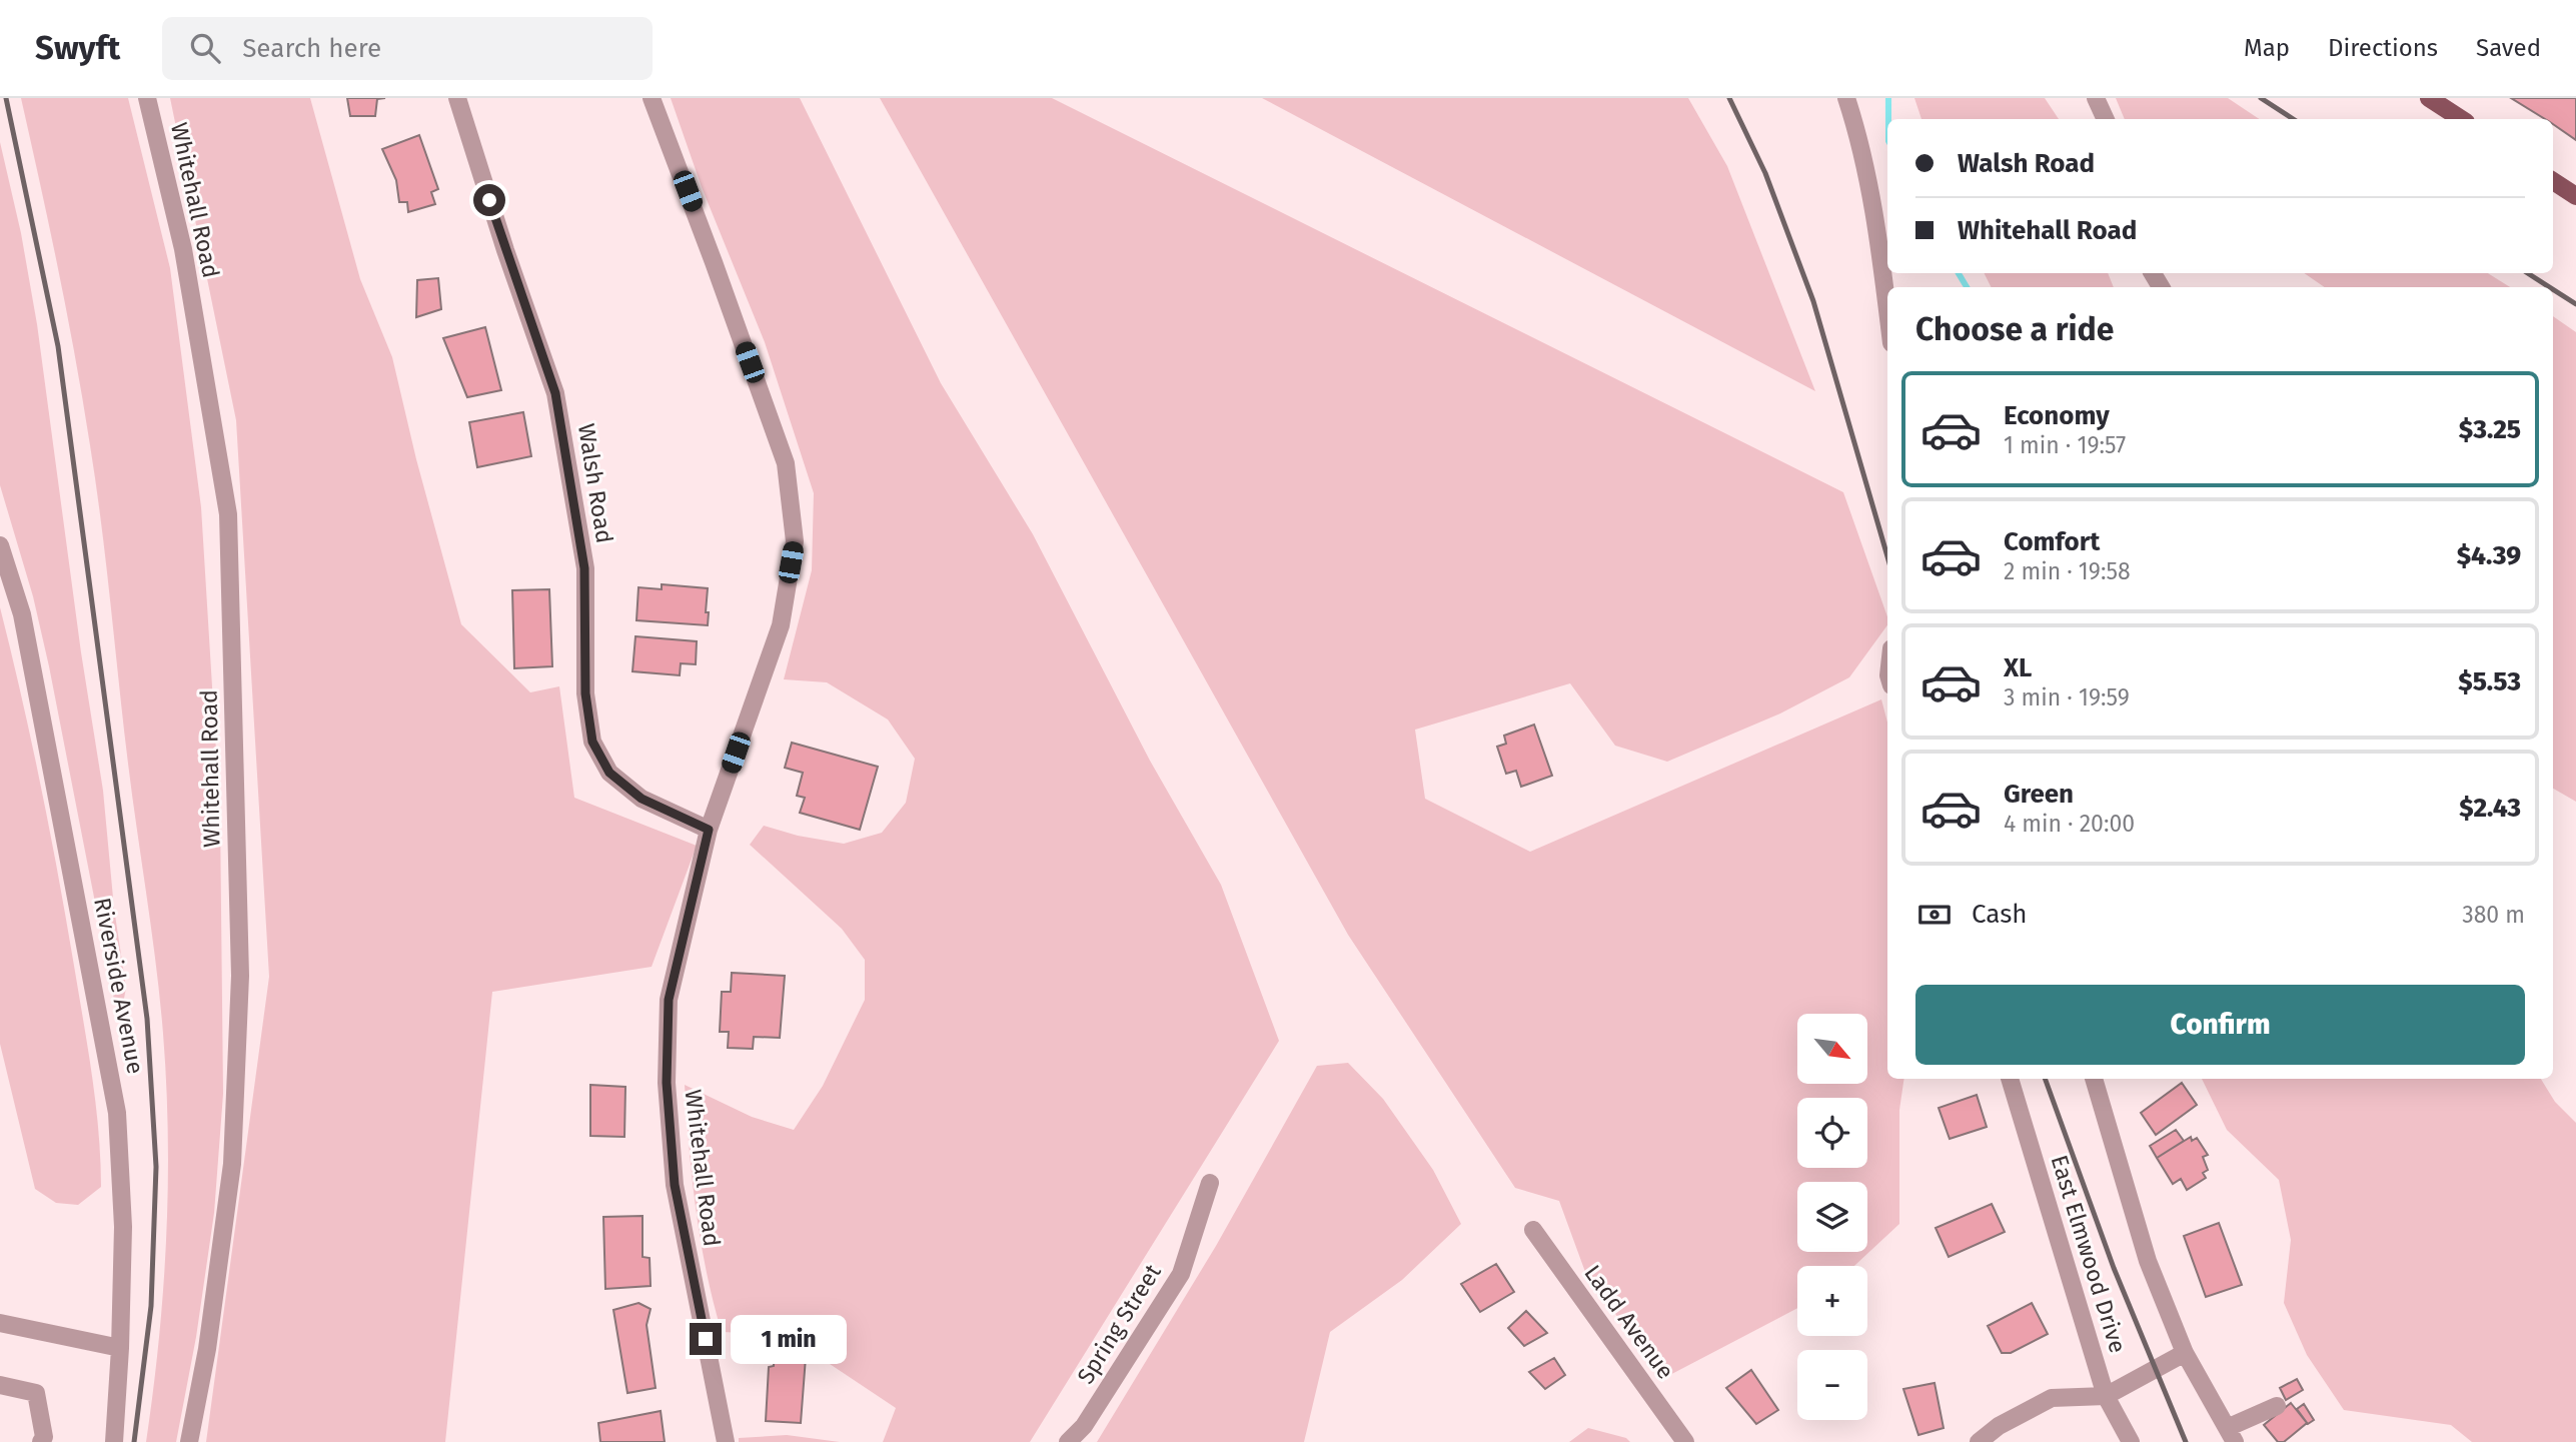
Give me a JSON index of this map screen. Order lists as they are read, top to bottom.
{
  "streets": {
    "street": [
      "Whitehall Road",
      "Walsh Road",
      "Riverside Avenue",
      "East Elmwood Drive",
      "Ladd Avenue",
      "Spring Street"
    ]
  },
  "crossings": [
    ["Whitehall Road", "Walsh Road"]
  ],
  "north": "bottom right",
  "page": {
    "header": "Swyft",
    "search": "Search here",
    "nav": ["Map", "Directions", "Saved"],
    "banner": ["Walsh Road", "Whitehall Road"],
    "heading": "Choose a ride",
    "list": [
      {
        "name": "Economy",
        "note": "1 min · 19:57",
        "value": "$3.25"
      },
      {
        "name": "Comfort",
        "note": "2 min · 19:58",
        "value": "$4.39"
      },
      {
        "name": "XL",
        "note": "3 min · 19:59",
        "value": "$5.53"
      },
      {
        "name": "Green",
        "note": "4 min · 20:00",
        "value": "$2.43"
      }
    ],
    "pay": ["Cash", "380 m"],
    "buttons": "Confirm",
    "map_buttons": ["+", "−"],
    "bubble": "1 min"
  }
}
